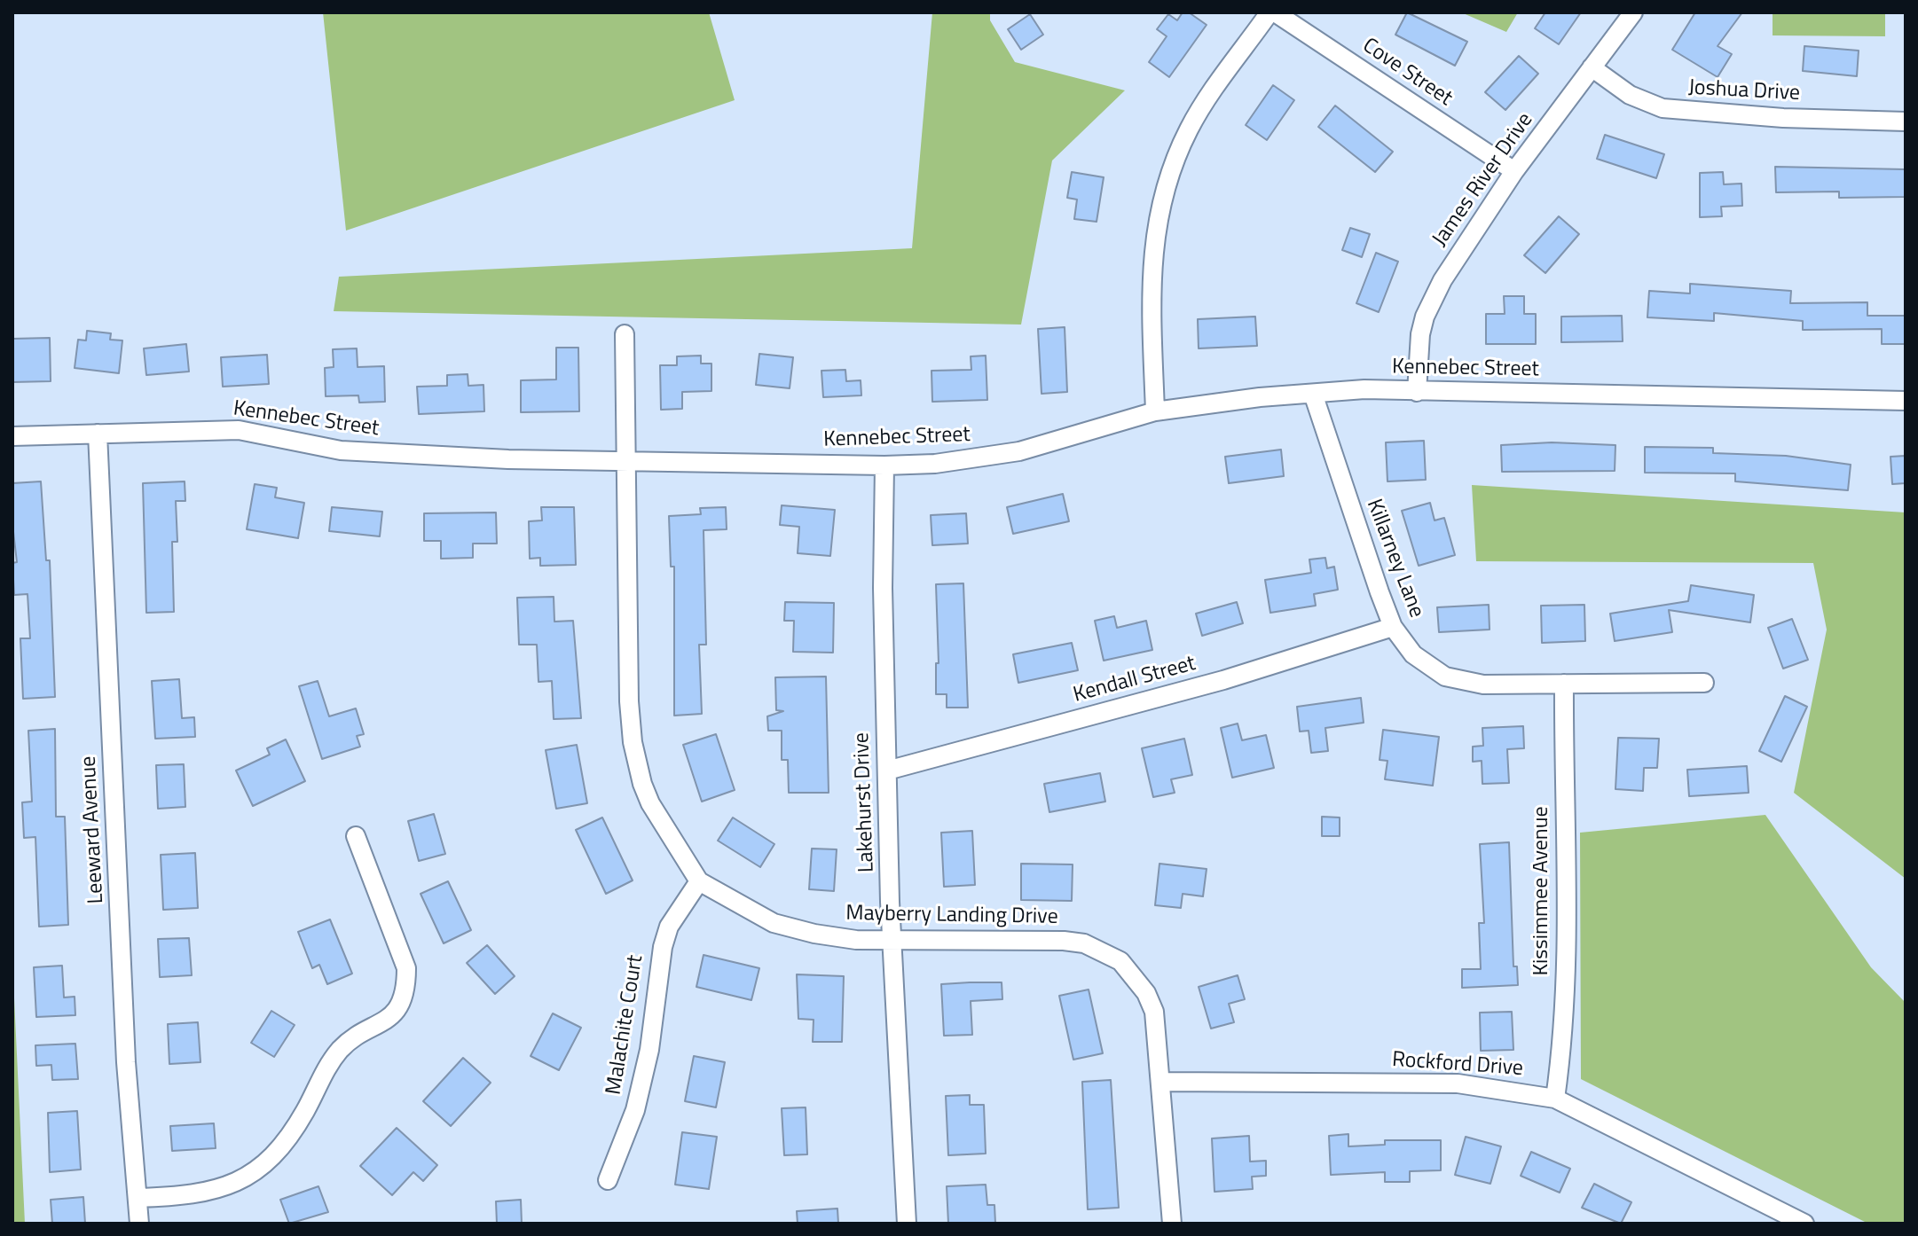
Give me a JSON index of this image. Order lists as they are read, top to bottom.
{
  "streets": {
    "street": [
      "Cove Street",
      "Joshua Drive",
      "James River Drive",
      "Kennebec Street",
      "Killarney Lane",
      "Kendall Street",
      "Lakehurst Drive",
      "Leeward Avenue",
      "Kissimmee Avenue",
      "Mayberry Landing Drive",
      "Malachite Court",
      "Rockford Drive"
    ]
  },
  "crossings": [
    ["Cove Street", "James River Drive"],
    ["Joshua Drive", "James River Drive"],
    ["James River Drive", "Kennebec Street"],
    ["Kennebec Street", "Killarney Lane"],
    ["Kennebec Street", "Lakehurst Drive"],
    ["Kennebec Street", "Leeward Avenue"],
    ["Kennebec Street", "Mayberry Landing Drive"],
    ["Killarney Lane", "Kendall Street"],
    ["Killarney Lane", "Kissimmee Avenue"],
    ["Kendall Street", "Lakehurst Drive"],
    ["Lakehurst Drive", "Mayberry Landing Drive"],
    ["Kissimmee Avenue", "Rockford Drive"],
    ["Mayberry Landing Drive", "Malachite Court"],
    ["Mayberry Landing Drive", "Rockford Drive"]
  ]
}
